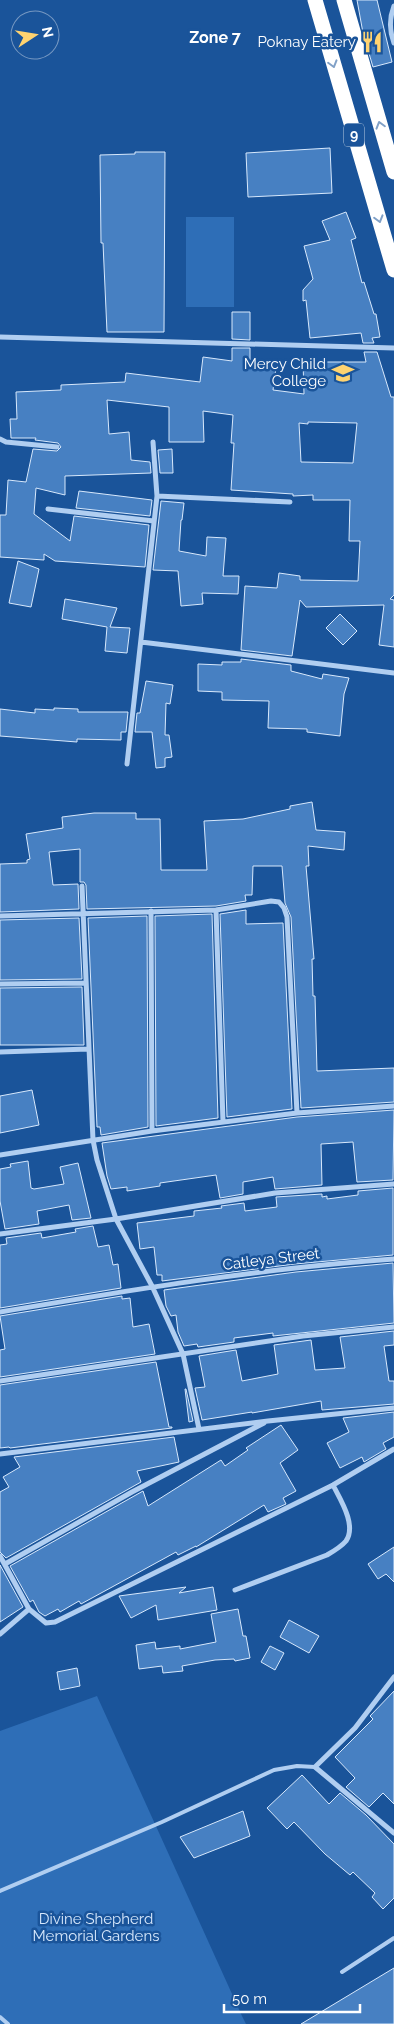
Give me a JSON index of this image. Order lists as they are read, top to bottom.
{
  "streets": {
    "highway": ["9"],
    "street": ["Catleya Street"]
  },
  "districts": ["Zone 7"],
  "parks": ["Divine Shepherd Memorial Gardens"],
  "places": {
    "restaurant": ["Poknay Eatery"],
    "school or university": ["Mercy Child College"]
  },
  "scale_bar": "50 m",
  "north": "right"
}
